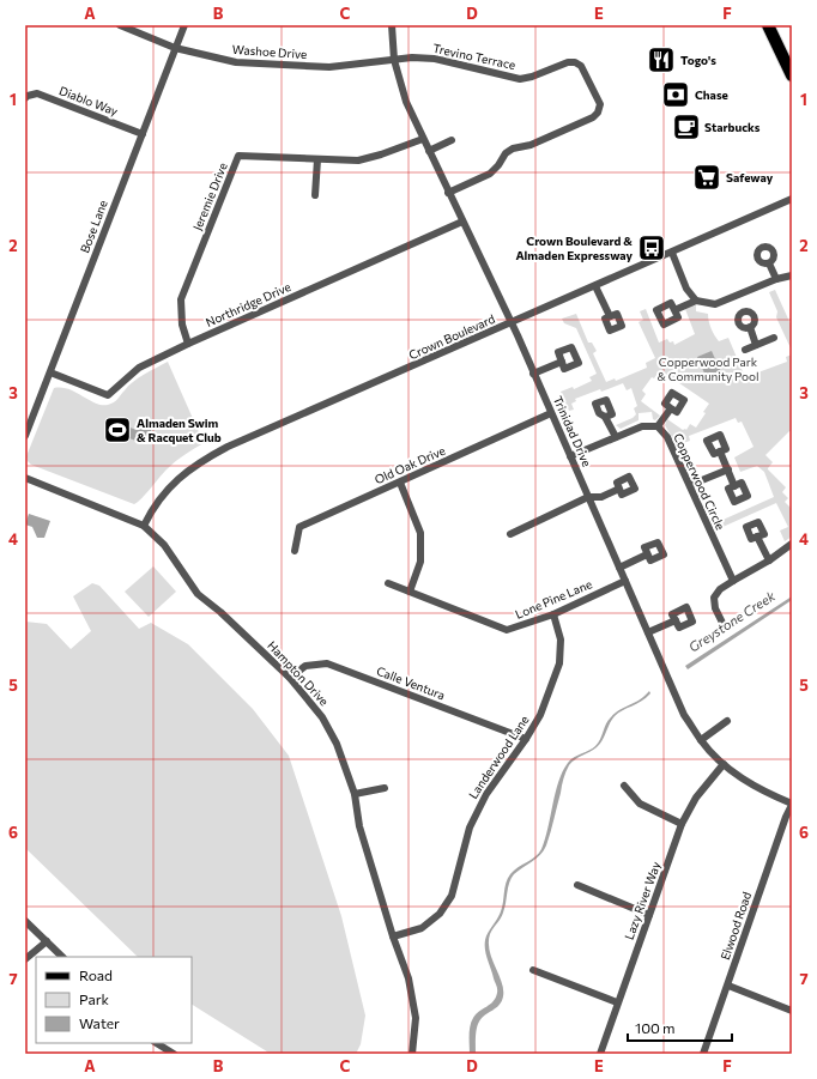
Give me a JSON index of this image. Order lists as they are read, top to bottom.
{
  "streets": {
    "street": [
      "Washoe Drive",
      "Trevino Terrace",
      "Diablo Way",
      "Jeremie Drive",
      "Bose Lane",
      "Northridge Drive",
      "Crown Boulevard",
      "Trinidad Drive",
      "Old Oak Drive",
      "Copperwood Circle",
      "Lone Pine Lane",
      "Hampton Drive",
      "Calle Ventura",
      "Landerwood Lane",
      "Lazy River Way",
      "Elwood Road"
    ]
  },
  "crossings": [
    ["Washoe Drive", "Trevino Terrace"],
    ["Washoe Drive", "Bose Lane"],
    ["Washoe Drive", "Trinidad Drive"],
    ["Trevino Terrace", "Trinidad Drive"],
    ["Diablo Way", "Bose Lane"],
    ["Jeremie Drive", "Northridge Drive"],
    ["Jeremie Drive", "Trinidad Drive"],
    ["Bose Lane", "Northridge Drive"],
    ["Northridge Drive", "Trinidad Drive"],
    ["Crown Boulevard", "Trinidad Drive"],
    ["Crown Boulevard", "Hampton Drive"],
    ["Trinidad Drive", "Old Oak Drive"],
    ["Trinidad Drive", "Copperwood Circle"],
    ["Trinidad Drive", "Lone Pine Lane"],
    ["Trinidad Drive", "Lazy River Way"],
    ["Trinidad Drive", "Elwood Road"],
    ["Lone Pine Lane", "Landerwood Lane"],
    ["Hampton Drive", "Calle Ventura"],
    ["Hampton Drive", "Landerwood Lane"],
    ["Calle Ventura", "Landerwood Lane"]
  ],
  "water": ["Greystone Creek"],
  "parks": ["Copperwood Park & Community Pool"],
  "places": {
    "restaurant": ["Togo's"],
    "bank": ["Chase"],
    "cafe": ["Starbucks"],
    "supermarket": ["Safeway"],
    "bus stop": ["Crown Boulevard & Almaden Expressway"],
    "sports": ["Almaden Swim & Racquet Club"]
  },
  "legend": ["Road", "Park", "Water"],
  "scale_bar": "100 m",
  "grid": {
    "columns": [
      "A",
      "B",
      "C",
      "D",
      "E",
      "F"
    ],
    "rows": [
      "1",
      "2",
      "3",
      "4",
      "5",
      "6",
      "7"
    ]
  }
}
